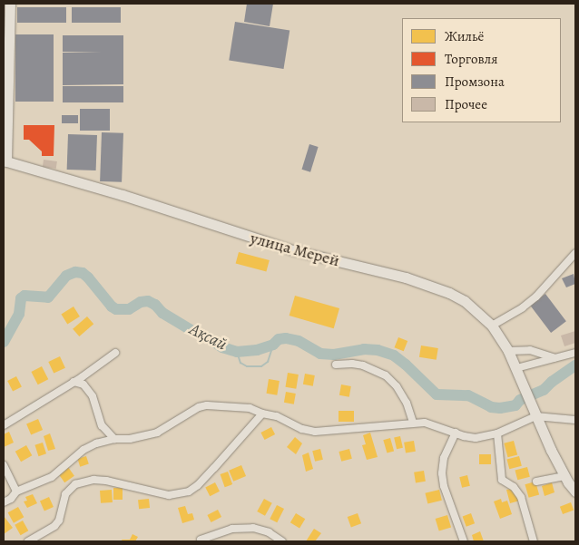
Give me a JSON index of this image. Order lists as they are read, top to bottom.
{
  "streets": {
    "main road": ["улица Мерей"]
  },
  "water": ["Ақсай"],
  "legend": [
    "Жильё",
    "Торговля",
    "Промзона",
    "Прочее"
  ]
}
